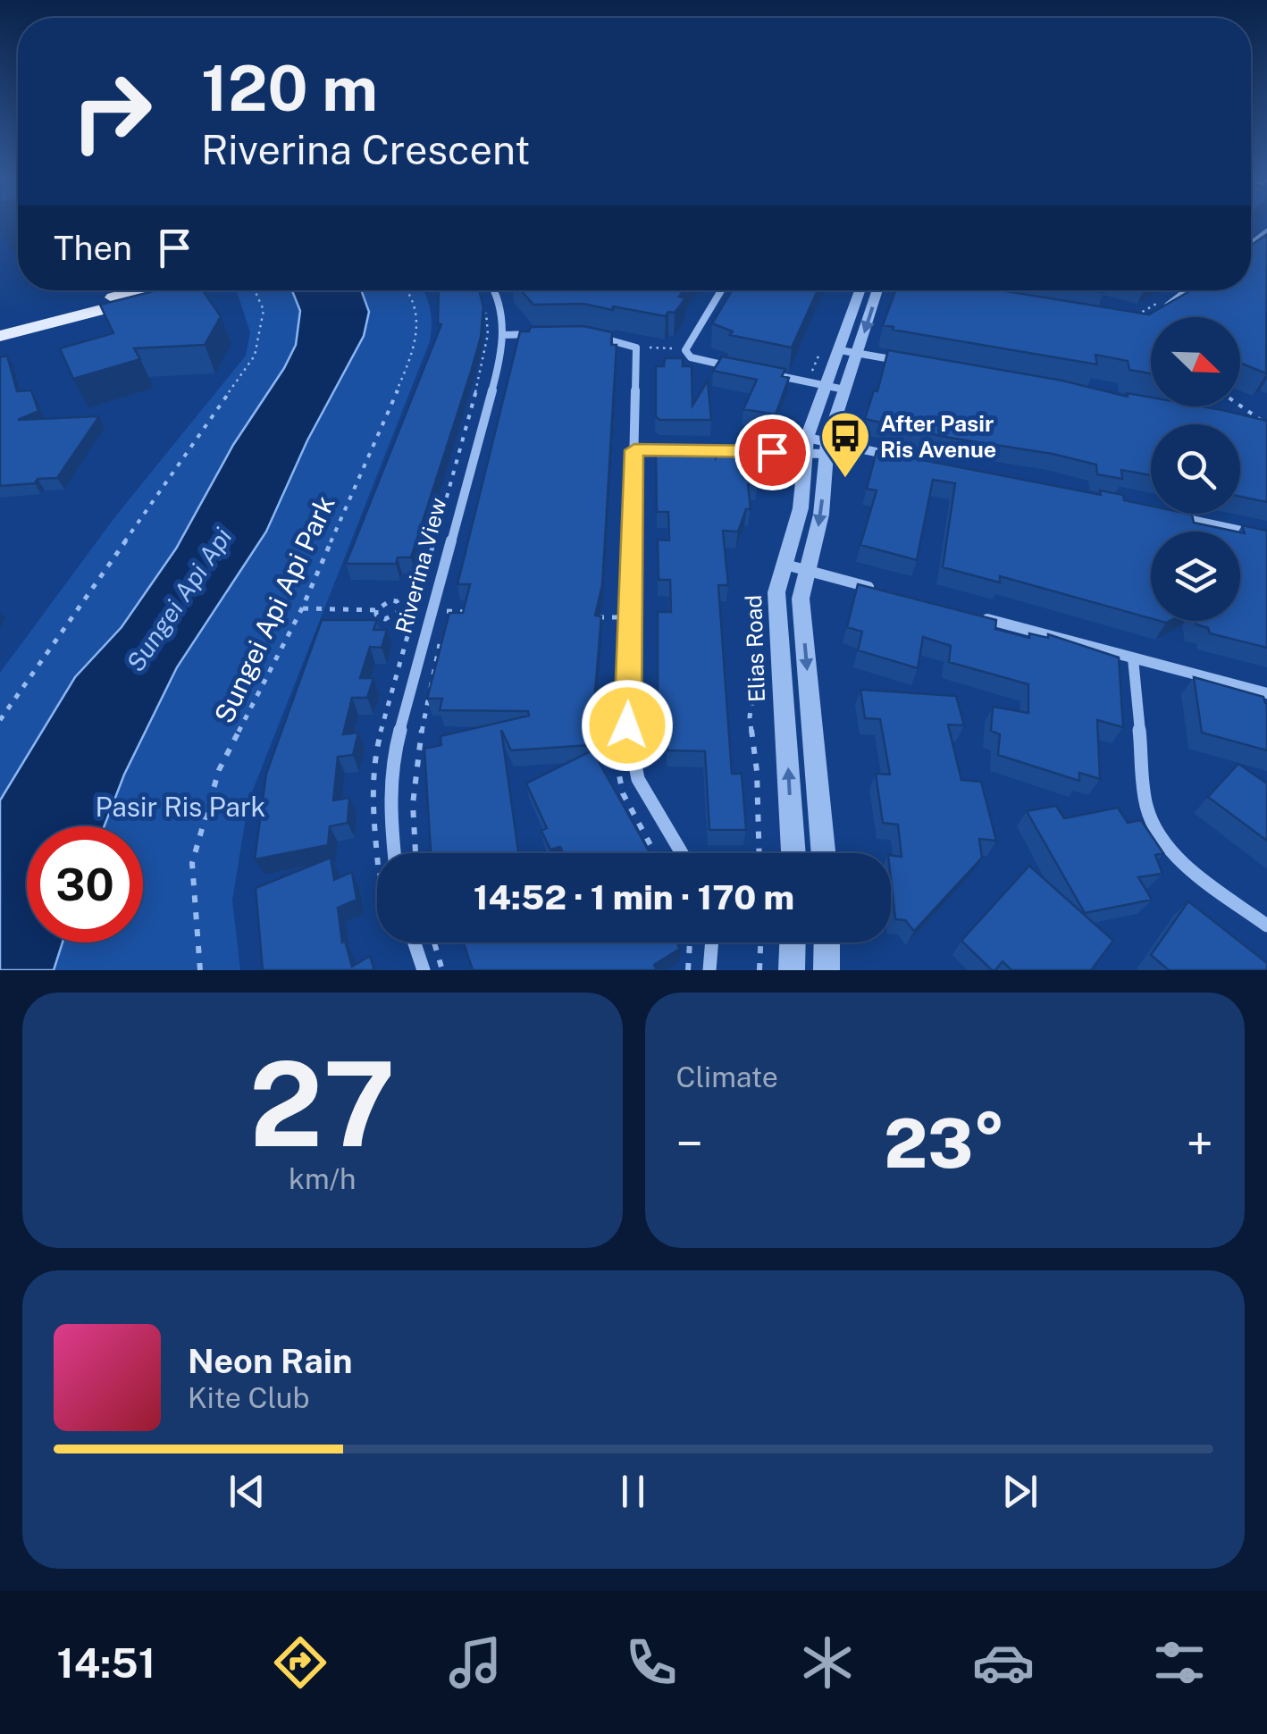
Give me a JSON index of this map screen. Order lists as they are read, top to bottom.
{
  "streets": {
    "street": ["Riverina View", "Elias Road"],
    "path": ["Sungei Api Api Park"]
  },
  "water": ["Sungei Api Api"],
  "parks": ["Pasir Ris Park"],
  "places": {
    "bus stop": ["After Pasir Ris Avenue"]
  },
  "north": "bottom right",
  "page": {
    "turn": ["120 m", "Riverina Crescent"],
    "then": "Then",
    "limit": "30",
    "trip": "14:52 · 1 min · 170 m",
    "tile": [
      ["27", "km/h"],
      "Climate"
    ],
    "heat": ["−", "23°", "+"],
    "song": ["Neon Rain", "Kite Club"],
    "tabs": "14:51"
  }
}
